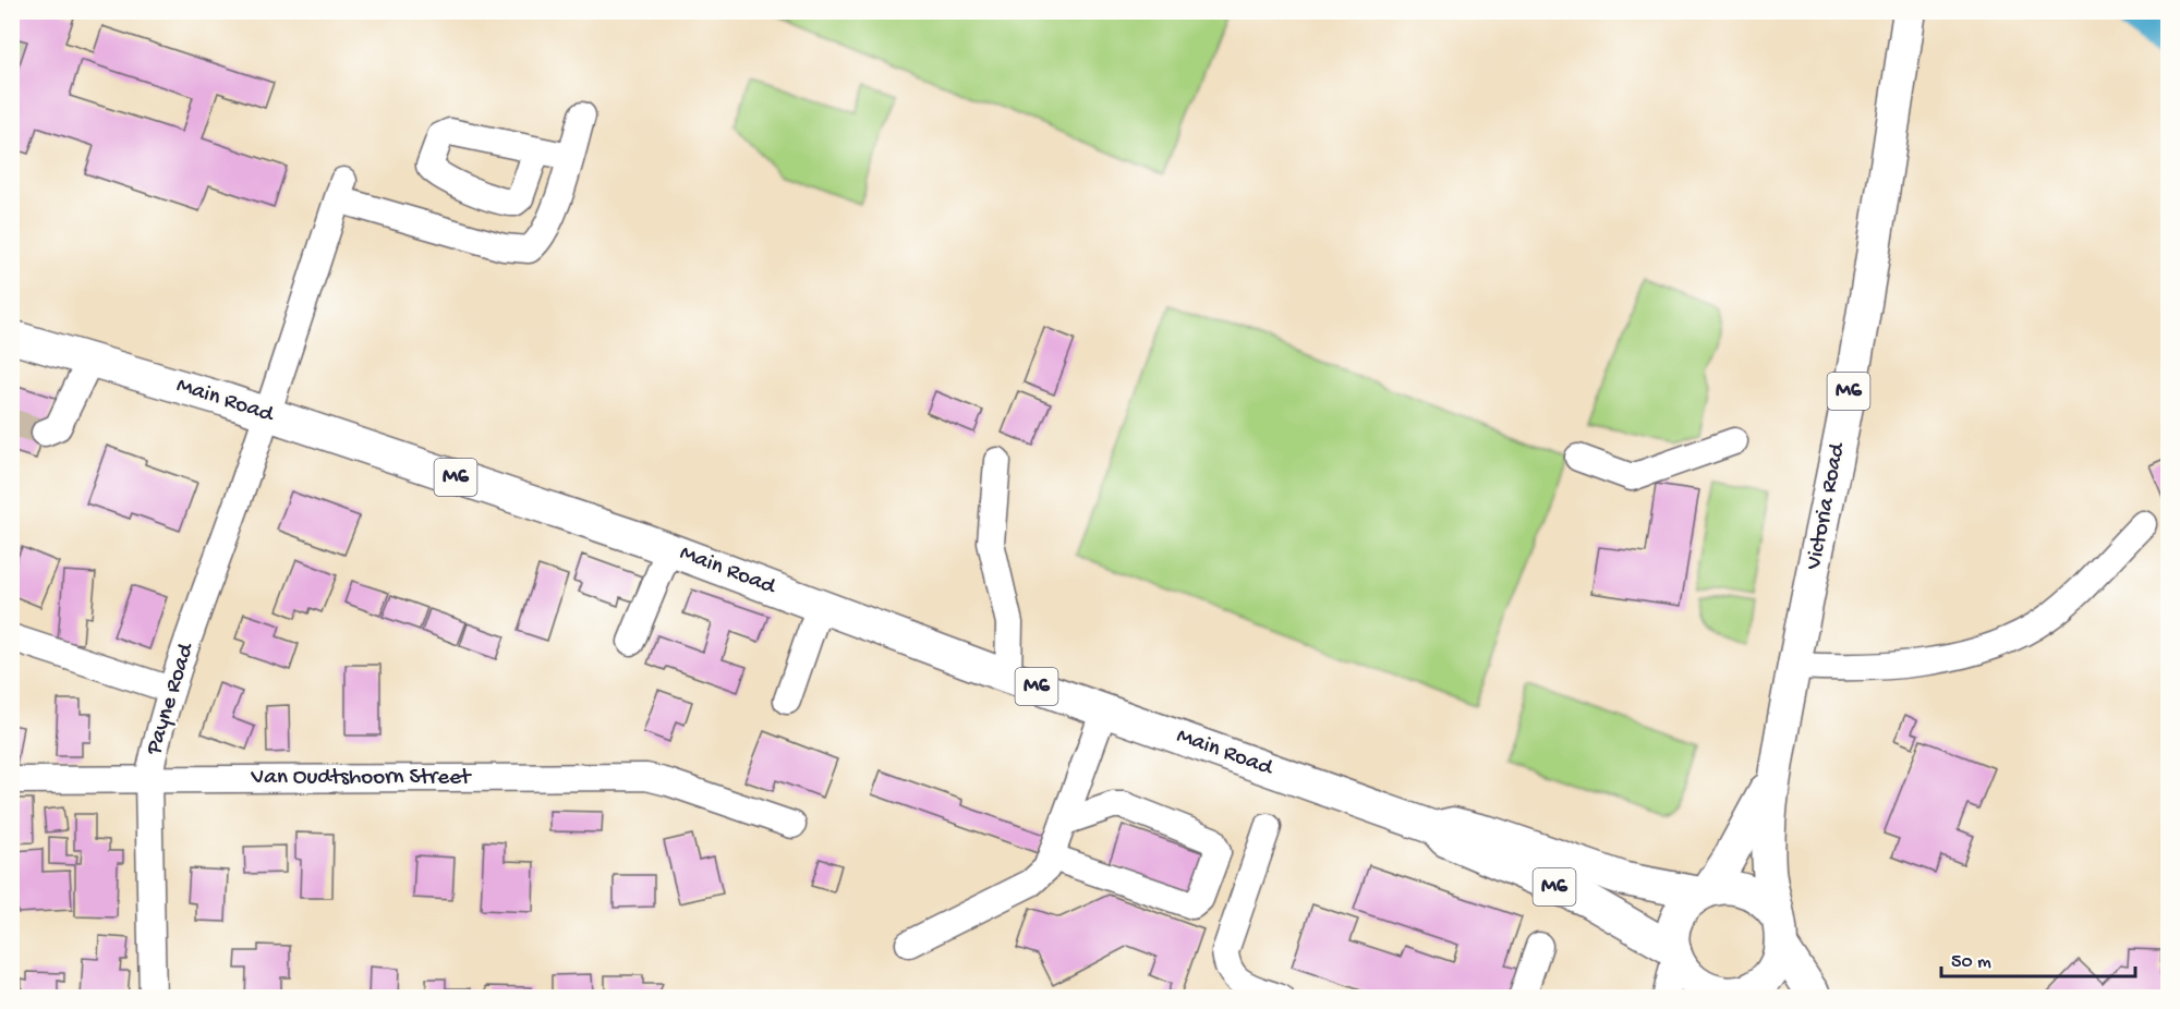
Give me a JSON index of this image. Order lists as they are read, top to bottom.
{
  "streets": {
    "main road": ["M6", "Main Road", "Victoria Road"],
    "street": ["Payne Road", "Van Oudtshoorn Street"]
  },
  "crossings": [
    ["M6", "Main Road"],
    ["M6", "Victoria Road"],
    ["Main Road", "Victoria Road"],
    ["Main Road", "Payne Road"],
    ["Payne Road", "Van Oudtshoorn Street"]
  ],
  "scale_bar": "50 m"
}
